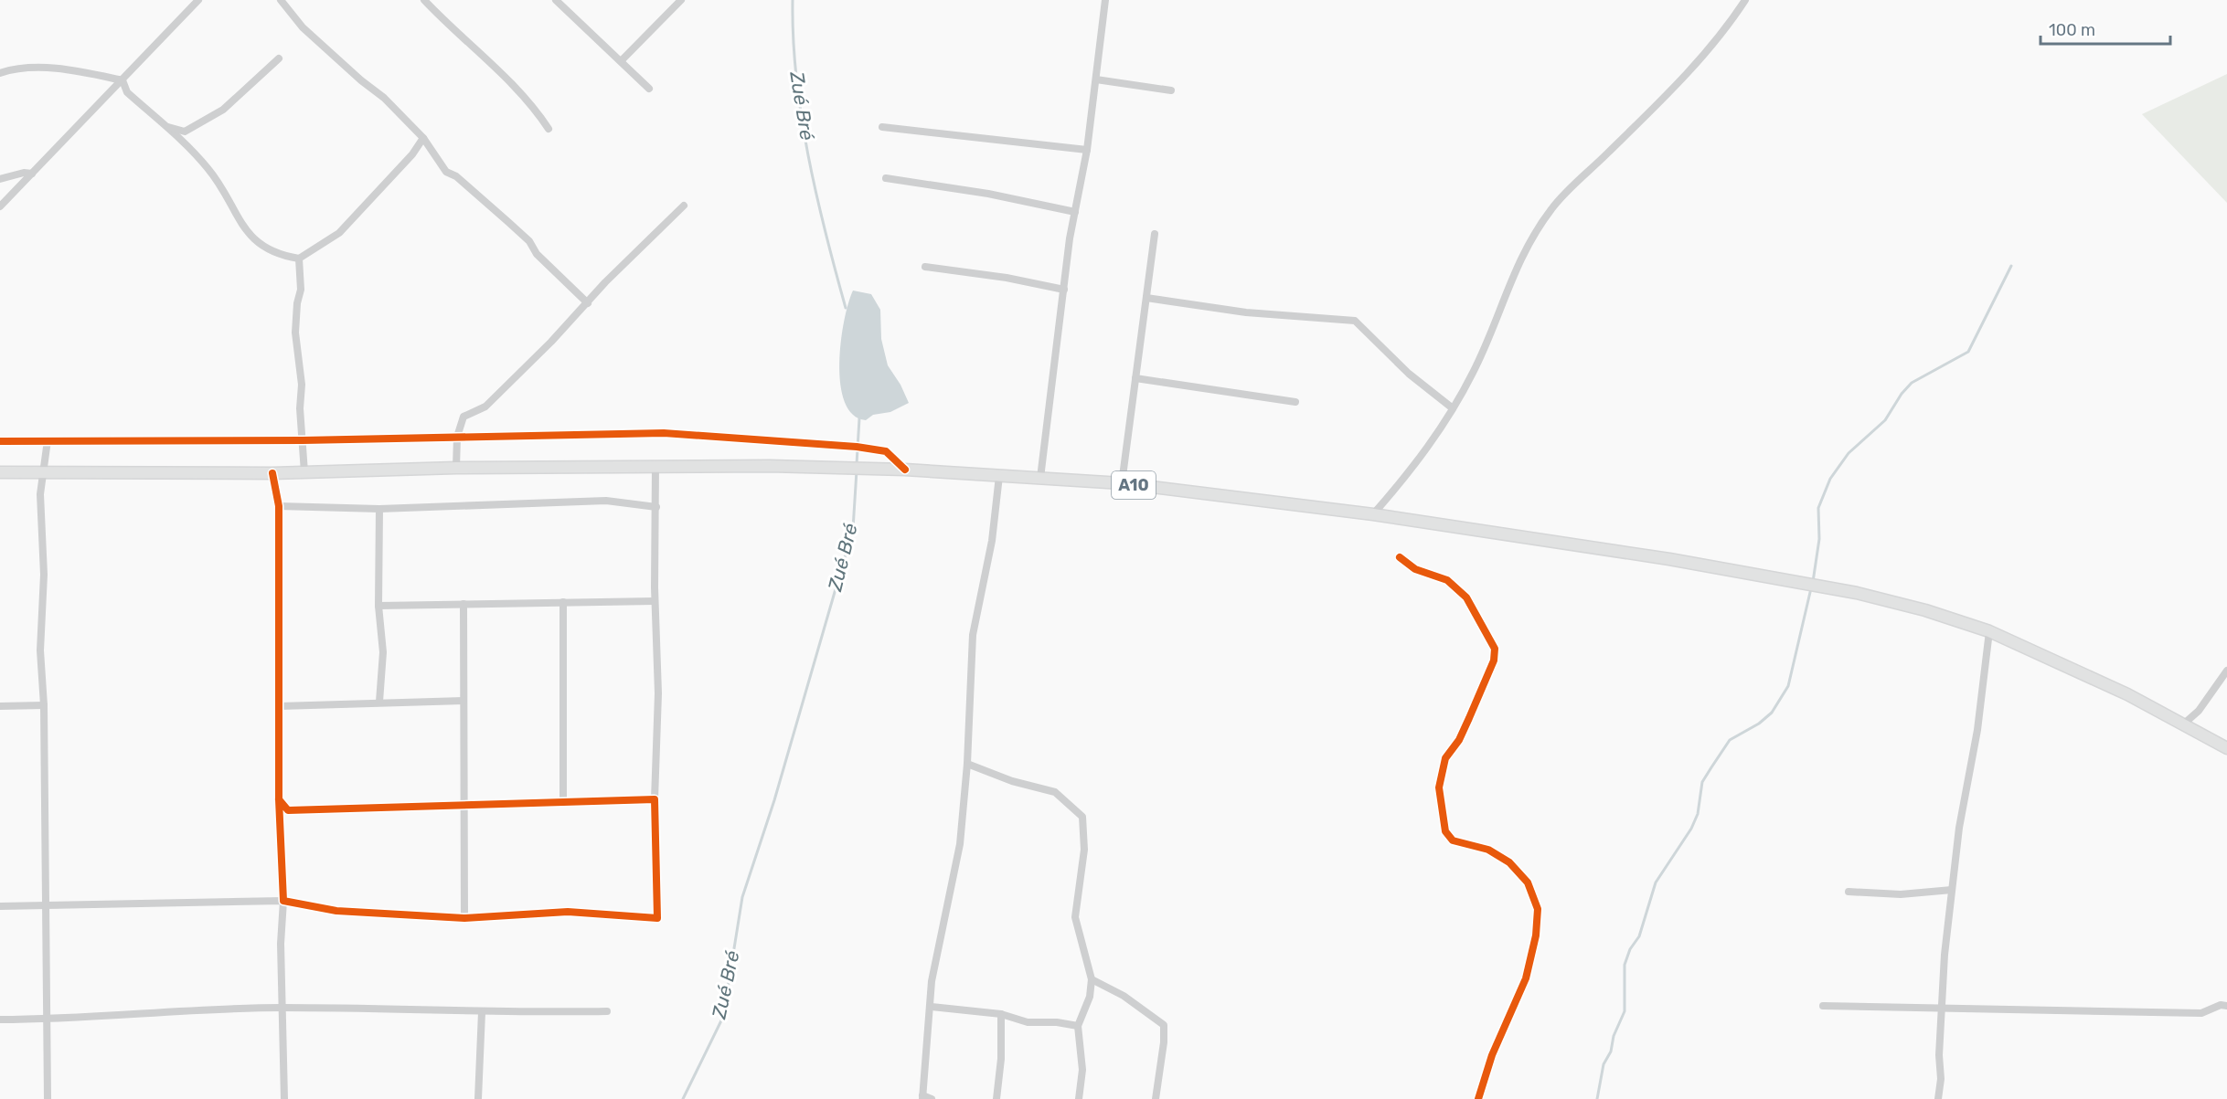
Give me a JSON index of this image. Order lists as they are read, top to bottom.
{
  "streets": {
    "main road": ["A10"]
  },
  "water": ["Zué Bré"],
  "scale_bar": "100 m"
}
